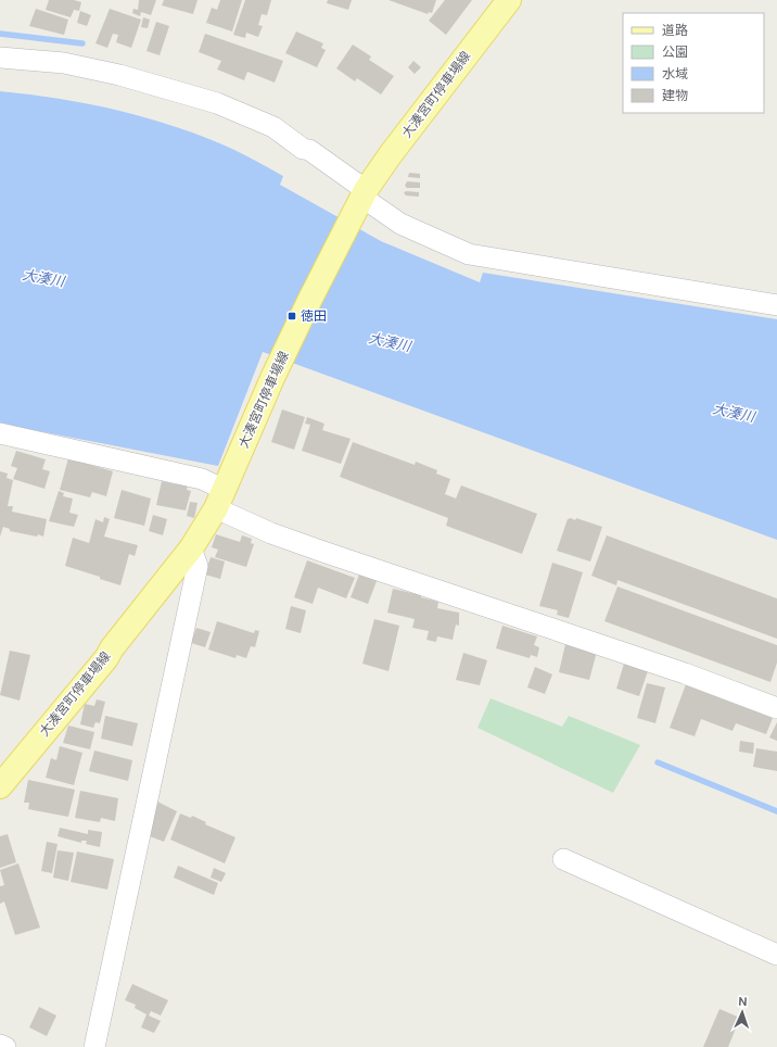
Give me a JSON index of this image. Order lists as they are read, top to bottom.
{
  "streets": {
    "main road": ["大湊宮町停車場線"]
  },
  "water": ["大湊川"],
  "places": {
    "transit": ["徳田"]
  },
  "legend": [
    "道路",
    "公園",
    "水域",
    "建物"
  ],
  "north": "top"
}
